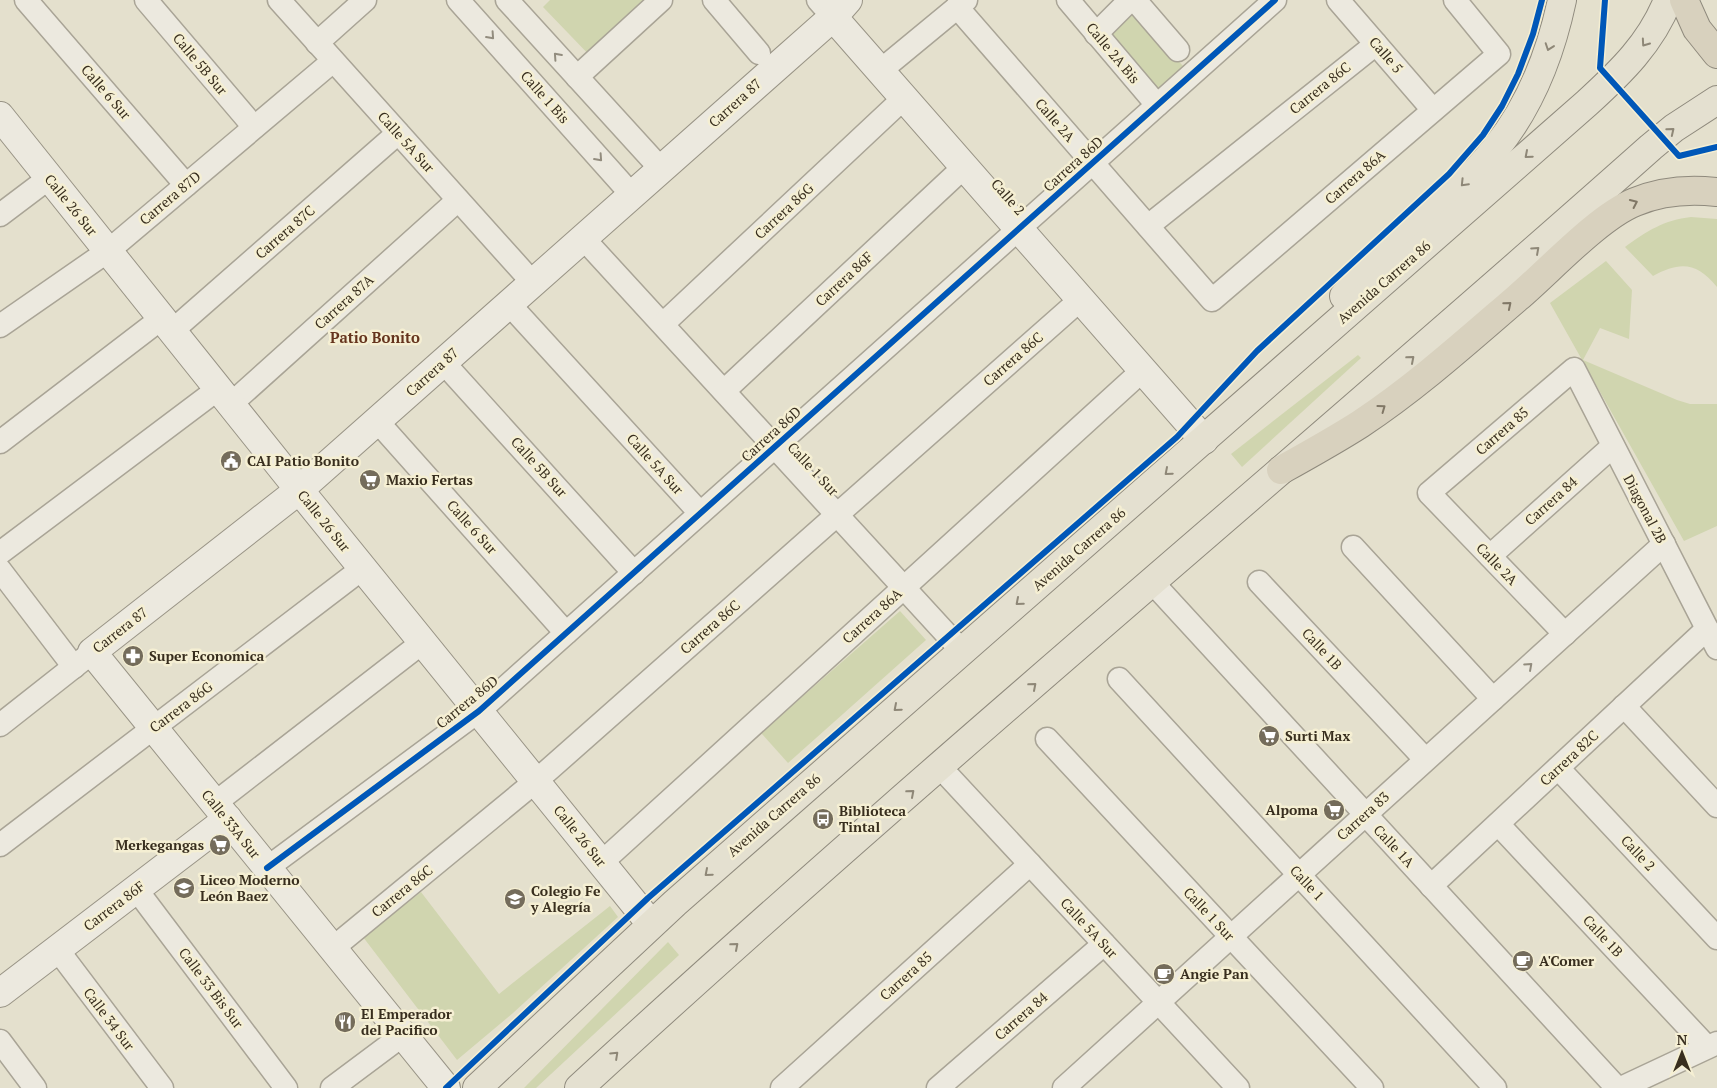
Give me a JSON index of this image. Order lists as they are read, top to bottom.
{
  "streets": {
    "main road": ["Avenida Carrera 86"],
    "street": [
      "Calle 2A Bis",
      "Calle 5",
      "Calle 5B Sur",
      "Carrera 86C",
      "Calle 6 Sur",
      "Calle 1 Bis",
      "Carrera 87",
      "Calle 2A",
      "Calle 5A Sur",
      "Carrera 86D",
      "Carrera 86A",
      "Calle 2",
      "Carrera 87D",
      "Calle 26 Sur",
      "Carrera 86G",
      "Carrera 87C",
      "Carrera 86F",
      "Carrera 87A",
      "Carrera 85",
      "Calle 1 Sur",
      "Carrera 84",
      "Diagonal 2B",
      "Calle 1B",
      "Carrera 82C",
      "Carrera 83",
      "Calle 33A Sur",
      "Calle 1A",
      "Calle 1",
      "Calle 33 Bis Sur",
      "Calle 34 Sur"
    ]
  },
  "crossings": [
    ["Calle 2A Bis", "Carrera 86D"],
    ["Calle 5", "Carrera 86C"],
    ["Calle 5", "Carrera 86A"],
    ["Calle 5B Sur", "Carrera 87"],
    ["Calle 5B Sur", "Carrera 86D"],
    ["Calle 5B Sur", "Carrera 87D"],
    ["Carrera 86C", "Calle 2A"],
    ["Carrera 86C", "Calle 2"],
    ["Carrera 86C", "Calle 26 Sur"],
    ["Carrera 86C", "Calle 1 Sur"],
    ["Carrera 86C", "Calle 33A Sur"],
    ["Calle 6 Sur", "Carrera 87"],
    ["Calle 6 Sur", "Carrera 86D"],
    ["Calle 6 Sur", "Carrera 87D"],
    ["Calle 1 Bis", "Carrera 87"],
    ["Carrera 87", "Calle 5A Sur"],
    ["Carrera 87", "Calle 2"],
    ["Carrera 87", "Calle 26 Sur"],
    ["Carrera 87", "Calle 1 Sur"],
    ["Carrera 87", "Calle 33A Sur"],
    ["Calle 2A", "Carrera 86D"],
    ["Calle 2A", "Carrera 86A"],
    ["Calle 2A", "Carrera 85"],
    ["Calle 2A", "Carrera 84"],
    ["Calle 2A", "Carrera 83"],
    ["Calle 5A Sur", "Carrera 86D"],
    ["Calle 5A Sur", "Carrera 87D"],
    ["Calle 5A Sur", "Carrera 87C"],
    ["Calle 5A Sur", "Carrera 87A"],
    ["Calle 5A Sur", "Carrera 85"],
    ["Calle 5A Sur", "Carrera 84"],
    ["Calle 5A Sur", "Carrera 83"],
    ["Carrera 86D", "Calle 2"],
    ["Carrera 86D", "Calle 26 Sur"],
    ["Carrera 86D", "Calle 1 Sur"],
    ["Carrera 86D", "Calle 33A Sur"],
    ["Carrera 86A", "Calle 2"],
    ["Carrera 86A", "Calle 26 Sur"],
    ["Carrera 86A", "Calle 1 Sur"],
    ["Calle 2", "Carrera 86G"],
    ["Calle 2", "Carrera 86F"],
    ["Calle 2", "Avenida Carrera 86"],
    ["Calle 2", "Carrera 82C"],
    ["Carrera 87D", "Calle 26 Sur"],
    ["Calle 26 Sur", "Carrera 86G"],
    ["Calle 26 Sur", "Carrera 87C"],
    ["Calle 26 Sur", "Carrera 86F"],
    ["Calle 26 Sur", "Avenida Carrera 86"],
    ["Calle 26 Sur", "Carrera 87A"],
    ["Carrera 86G", "Calle 1 Sur"],
    ["Carrera 86G", "Calle 33A Sur"],
    ["Carrera 86F", "Calle 1 Sur"],
    ["Carrera 86F", "Calle 33A Sur"],
    ["Carrera 86F", "Calle 33 Bis Sur"],
    ["Carrera 86F", "Calle 34 Sur"],
    ["Avenida Carrera 86", "Calle 1 Sur"],
    ["Carrera 85", "Diagonal 2B"],
    ["Calle 1 Sur", "Carrera 83"],
    ["Carrera 84", "Diagonal 2B"],
    ["Diagonal 2B", "Carrera 82C"],
    ["Diagonal 2B", "Carrera 83"],
    ["Calle 1B", "Carrera 82C"],
    ["Calle 1B", "Carrera 83"],
    ["Carrera 82C", "Calle 1A"],
    ["Carrera 83", "Calle 1A"],
    ["Carrera 83", "Calle 1"]
  ],
  "districts": ["Patio Bonito"],
  "places": {
    "public building": ["CAI Patio Bonito"],
    "supermarket": [
      "Maxio Fertas",
      "Surti Max",
      "Alpoma",
      "Merkegangas"
    ],
    "pharmacy": ["Super Economica"],
    "bus stop": ["Biblioteca Tintal"],
    "school or university": ["Liceo Moderno León Baez", "Colegio Fe y Alegría"],
    "cafe": ["A'Comer", "Angie Pan"],
    "restaurant": ["El Emperador del Pacifico"]
  },
  "north": "top"
}
